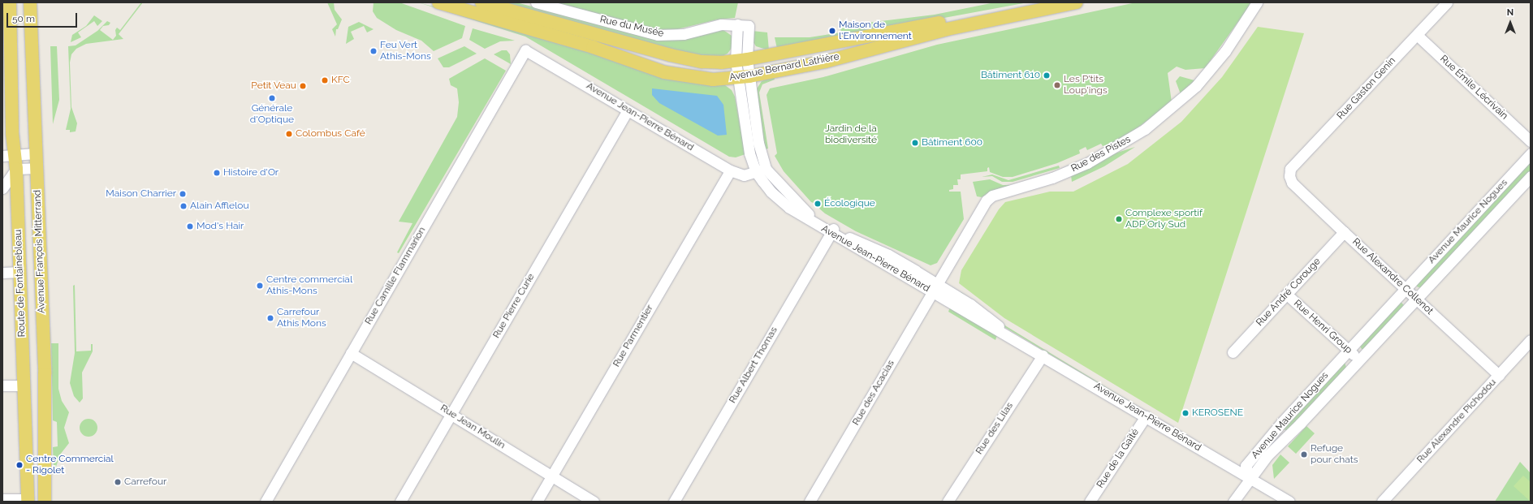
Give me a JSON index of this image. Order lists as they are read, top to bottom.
{
  "streets": {
    "main road": ["Avenue Bernard Lathière", "Avenue François Mitterrand", "Route de Fontainebleau"],
    "street": [
      "Rue du Musée",
      "Rue Émile Lécrivain",
      "Rue Gaston Genin",
      "Avenue Jean-Pierre Bénard",
      "Rue des Pistes",
      "Avenue Maurice Nogues",
      "Rue Camille Flammarion",
      "Rue Alexandre Collenot",
      "Rue André Corouge",
      "Rue Pierre Curie",
      "Rue Henri Group",
      "Rue Parmentier",
      "Rue Albert Thomas",
      "Rue des Acacias",
      "Rue Alexandre Pichodou",
      "Rue Jean Moulin",
      "Rue des Lilas",
      "Rue de la Gaîté"
    ]
  },
  "crossings": [
    ["Rue du Musée", "Avenue Bernard Lathière"],
    ["Rue du Musée", "Avenue Jean-Pierre Bénard"],
    ["Avenue Bernard Lathière", "Avenue Jean-Pierre Bénard"],
    ["Rue Émile Lécrivain", "Rue Gaston Genin"],
    ["Rue Gaston Genin", "Rue Alexandre Collenot"],
    ["Avenue Jean-Pierre Bénard", "Rue des Pistes"],
    ["Avenue Jean-Pierre Bénard", "Avenue Maurice Nogues"],
    ["Avenue Jean-Pierre Bénard", "Rue Camille Flammarion"],
    ["Avenue Jean-Pierre Bénard", "Rue Pierre Curie"],
    ["Avenue Jean-Pierre Bénard", "Rue Parmentier"],
    ["Avenue Jean-Pierre Bénard", "Rue Albert Thomas"],
    ["Avenue Jean-Pierre Bénard", "Rue des Acacias"],
    ["Avenue Jean-Pierre Bénard", "Rue des Lilas"],
    ["Avenue Jean-Pierre Bénard", "Rue de la Gaîté"],
    ["Rue des Pistes", "Rue des Acacias"],
    ["Avenue Maurice Nogues", "Rue Alexandre Collenot"],
    ["Avenue Maurice Nogues", "Rue Henri Group"],
    ["Rue Camille Flammarion", "Rue Jean Moulin"],
    ["Rue Alexandre Collenot", "Rue André Corouge"],
    ["Rue Alexandre Collenot", "Rue Alexandre Pichodou"],
    ["Rue André Corouge", "Rue Henri Group"],
    ["Rue Pierre Curie", "Rue Jean Moulin"],
    ["Rue Parmentier", "Rue Jean Moulin"]
  ],
  "parks": ["Jardin de la biodiversité"],
  "places": [
    "Maison de l'Environnement",
    "Feu Vert Athis-Mons",
    "Bâtiment 610",
    "KFC",
    "Les P'tits Loup'ings",
    "Petit Veau",
    "Générale d'Optique",
    "Colombus Café",
    "Bâtiment 600",
    "Histoire d'Or",
    "Maison Charrier",
    "Écologique",
    "Alain Afflelou",
    "Complexe sportif ADP Orly Sud",
    "Mod's Hair",
    "Centre commercial Athis-Mons",
    "Carrefour Athis Mons",
    "KEROSENE",
    "Refuge pour chats",
    "Centre Commercial - Rigolet",
    "Carrefour"
  ],
  "scale_bar": "50 m",
  "north": "top"
}
